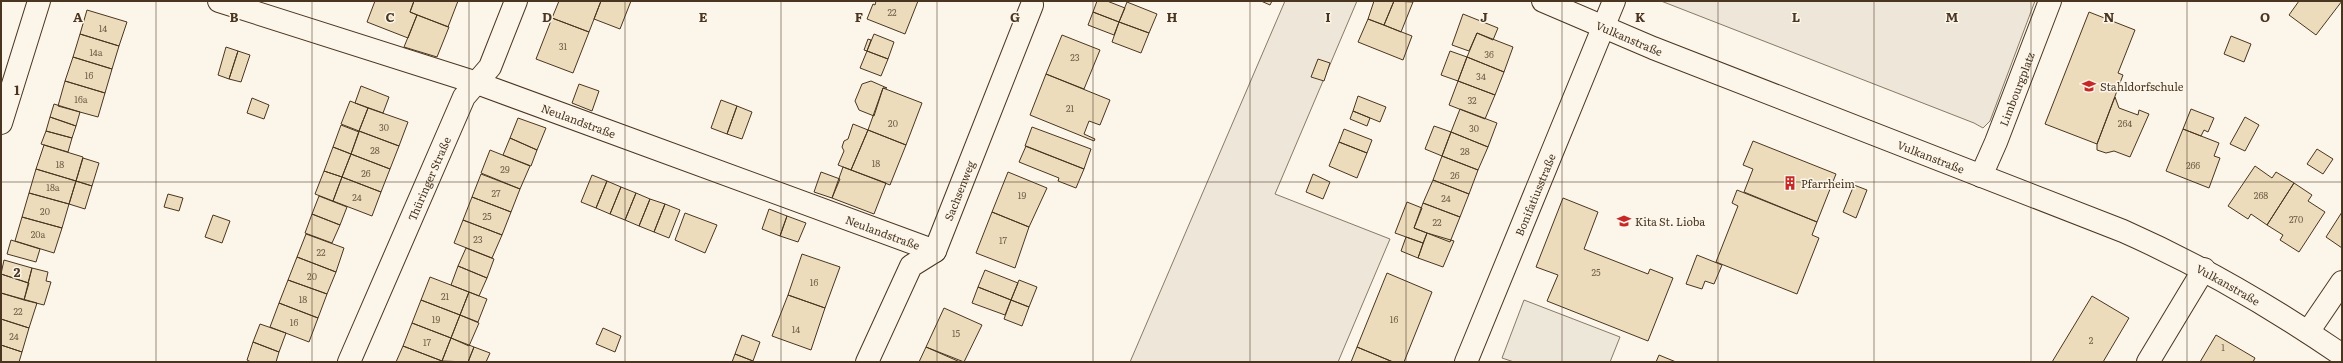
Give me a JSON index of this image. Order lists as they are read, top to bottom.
{
  "streets": {
    "street": [
      "Vulkanstraße",
      "Limbourgplatz",
      "Neulandstraße",
      "Thüringer Straße",
      "Sachsenweg",
      "Bonifatiusstraße"
    ]
  },
  "crossings": [
    ["Vulkanstraße", "Limbourgplatz"],
    ["Vulkanstraße", "Bonifatiusstraße"],
    ["Neulandstraße", "Thüringer Straße"],
    ["Neulandstraße", "Sachsenweg"]
  ],
  "places": {
    "school or university": ["Stahldorfschule", "Kita St. Lioba"],
    "building": ["Pfarrheim"]
  },
  "house_numbers": [
    "22",
    "14",
    "31",
    "14a",
    "36",
    "23",
    "16",
    "34",
    "16a",
    "32",
    "21",
    "20",
    "264",
    "30",
    "30",
    "28",
    "28",
    "18",
    "18",
    "266",
    "29",
    "26",
    "26",
    "18a",
    "27",
    "19",
    "268",
    "24",
    "24",
    "20",
    "25",
    "270",
    "22",
    "20a",
    "23",
    "17",
    "22",
    "25",
    "20",
    "16",
    "21",
    "18",
    "22",
    "19",
    "16",
    "16",
    "14",
    "15",
    "24",
    "2",
    "17",
    "1"
  ],
  "grid": {
    "columns": [
      "A",
      "B",
      "C",
      "D",
      "E",
      "F",
      "G",
      "H",
      "I",
      "J",
      "K",
      "L",
      "M",
      "N",
      "O"
    ],
    "rows": ["1", "2"]
  }
}
